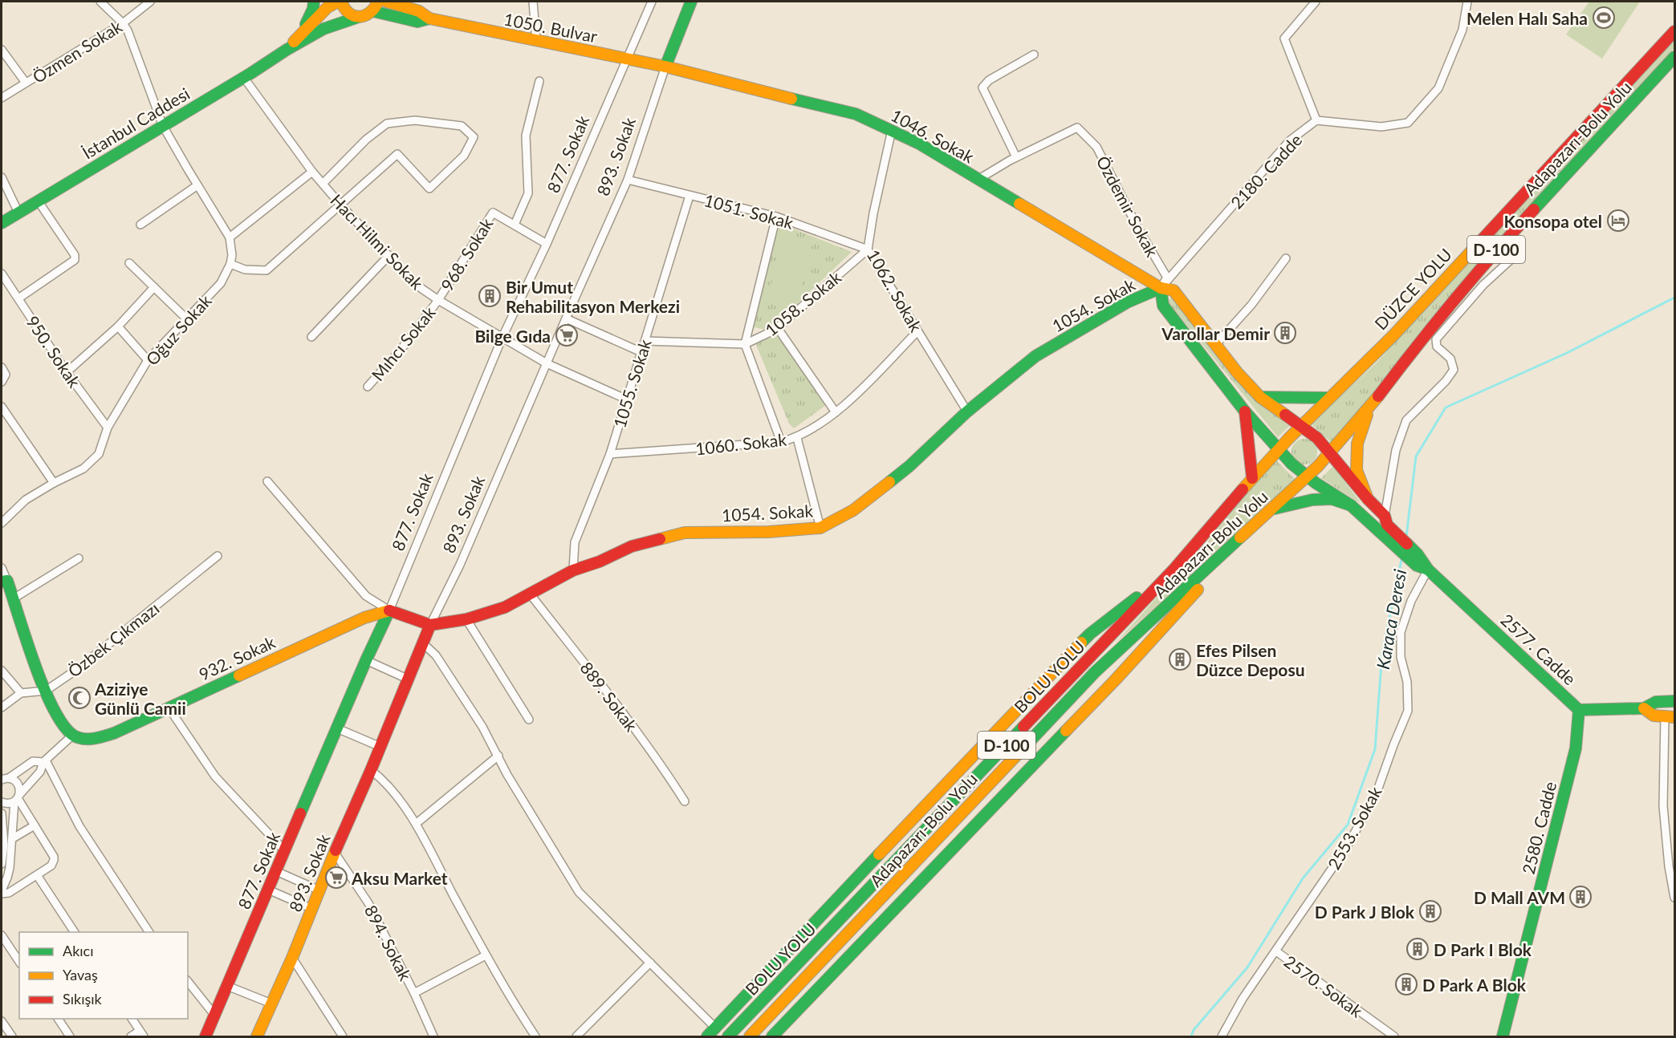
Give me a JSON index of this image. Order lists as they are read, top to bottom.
{
  "streets": {
    "main road": [
      "1050. Bulvar",
      "İstanbul Caddesi",
      "1046. Sokak",
      "Adapazarı-Bolu Yolu",
      "877. Sokak",
      "893. Sokak",
      "D-100",
      "DÜZCE YOLU",
      "1054. Sokak",
      "2577. Cadde",
      "932. Sokak",
      "BOLU YOLU",
      "2580. Cadde"
    ],
    "street": [
      "Özmen Sokak",
      "2180. Cadde",
      "Özdemir Sokak",
      "1051. Sokak",
      "Hacı Hilmi Sokak",
      "968. Sokak",
      "1062. Sokak",
      "1058. Sokak",
      "Oğuz Sokak",
      "Mıhcı Sokak",
      "950. Sokak",
      "1055. Sokak",
      "1060. Sokak",
      "Özbek Çıkmazı",
      "889. Sokak",
      "2553. Sokak",
      "894. Sokak",
      "2570. Sokak"
    ]
  },
  "crossings": [
    ["1050. Bulvar", "1046. Sokak"],
    ["1050. Bulvar", "877. Sokak"],
    ["1050. Bulvar", "893. Sokak"],
    ["Özmen Sokak", "Oğuz Sokak"],
    ["İstanbul Caddesi", "Hacı Hilmi Sokak"],
    ["İstanbul Caddesi", "Oğuz Sokak"],
    ["1046. Sokak", "Adapazarı-Bolu Yolu"],
    ["1046. Sokak", "893. Sokak"],
    ["1046. Sokak", "2180. Cadde"],
    ["1046. Sokak", "Özdemir Sokak"],
    ["1046. Sokak", "DÜZCE YOLU"],
    ["1046. Sokak", "1062. Sokak"],
    ["1046. Sokak", "1054. Sokak"],
    ["877. Sokak", "Hacı Hilmi Sokak"],
    ["877. Sokak", "968. Sokak"],
    ["877. Sokak", "932. Sokak"],
    ["893. Sokak", "1051. Sokak"],
    ["893. Sokak", "Hacı Hilmi Sokak"],
    ["893. Sokak", "1054. Sokak"],
    ["893. Sokak", "894. Sokak"],
    ["2180. Cadde", "Özdemir Sokak"],
    ["2180. Cadde", "1054. Sokak"],
    ["Özdemir Sokak", "1054. Sokak"],
    ["1051. Sokak", "1062. Sokak"],
    ["1051. Sokak", "1058. Sokak"],
    ["1051. Sokak", "1055. Sokak"],
    ["Hacı Hilmi Sokak", "968. Sokak"],
    ["Hacı Hilmi Sokak", "Mıhcı Sokak"],
    ["Hacı Hilmi Sokak", "1055. Sokak"],
    ["968. Sokak", "Mıhcı Sokak"],
    ["DÜZCE YOLU", "BOLU YOLU"],
    ["1062. Sokak", "1058. Sokak"],
    ["1062. Sokak", "1054. Sokak"],
    ["1062. Sokak", "1060. Sokak"],
    ["1058. Sokak", "1055. Sokak"],
    ["1054. Sokak", "1055. Sokak"],
    ["1054. Sokak", "889. Sokak"],
    ["Oğuz Sokak", "950. Sokak"],
    ["1055. Sokak", "1060. Sokak"],
    ["2577. Cadde", "2553. Sokak"],
    ["2577. Cadde", "2580. Cadde"],
    ["2553. Sokak", "2570. Sokak"]
  ],
  "water": ["Karaca Deresi"],
  "places": {
    "sports": ["Melen Halı Saha"],
    "hotel": ["Konsopa otel"],
    "building": [
      "Bir Umut Rehabilitasyon Merkezi",
      "Varollar Demir",
      "Efes Pilsen Düzce Deposu",
      "D Mall AVM",
      "D Park J Blok",
      "D Park I Blok",
      "D Park A Blok"
    ],
    "supermarket": ["Bilge Gıda", "Aksu Market"],
    "mosque": ["Aziziye Günlü Camii"]
  },
  "legend": ["Akıcı", "Yavaş", "Sıkışık"]
}
